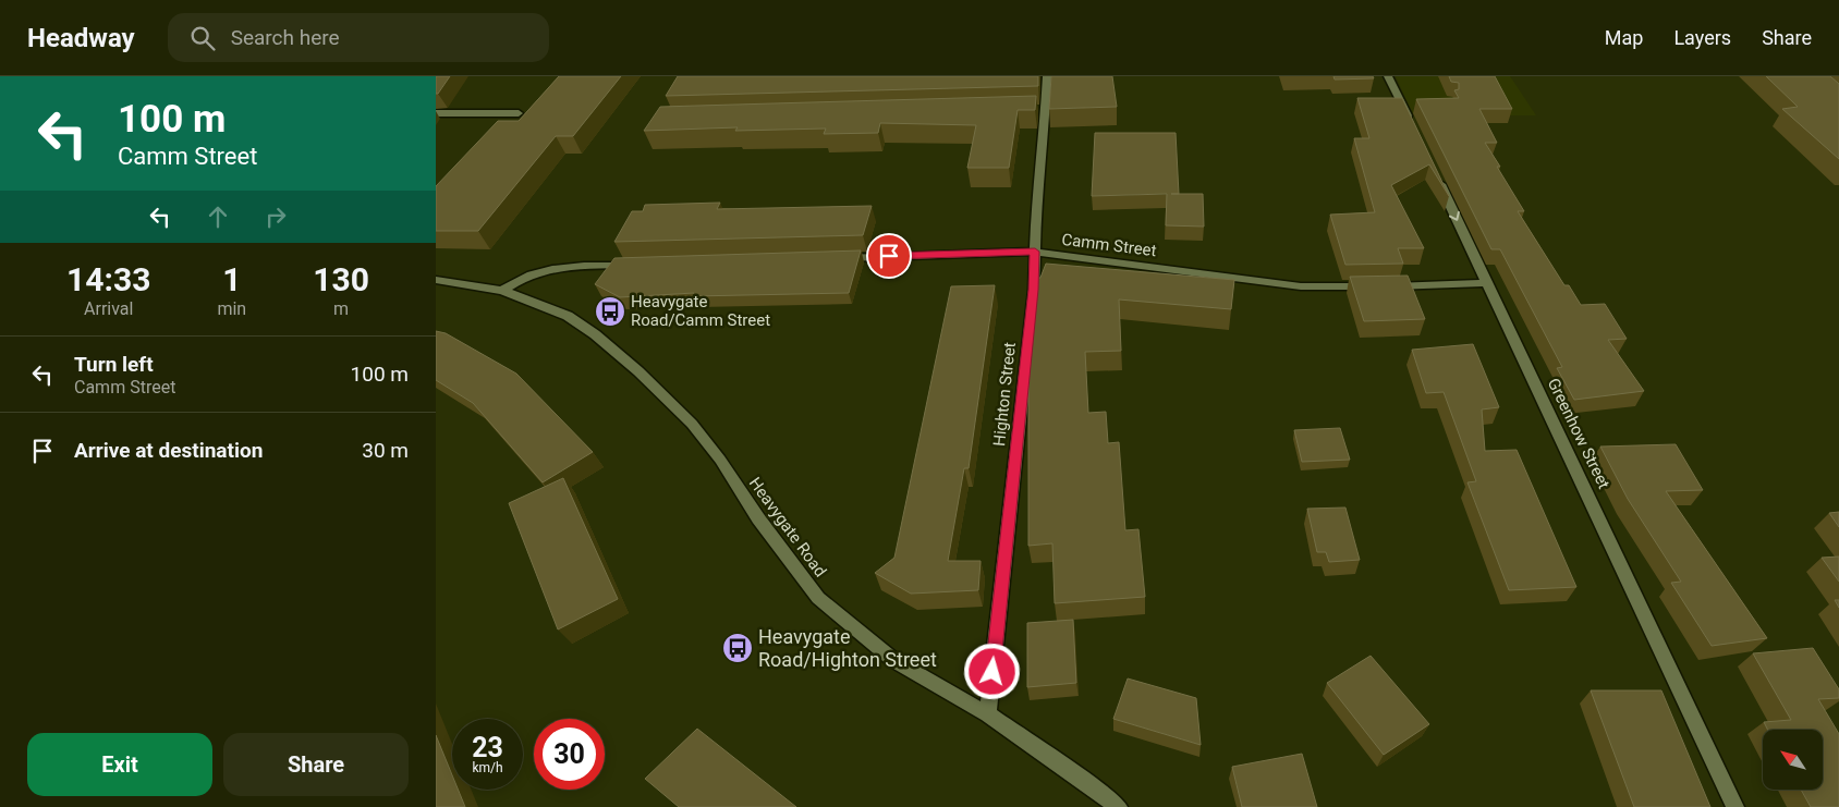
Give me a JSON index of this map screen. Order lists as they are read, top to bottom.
{
  "streets": {
    "street": [
      "Camm Street",
      "Highton Street",
      "Greenhow Street",
      "Heavygate Road"
    ]
  },
  "crossings": [
    ["Camm Street", "Highton Street"],
    ["Camm Street", "Greenhow Street"],
    ["Highton Street", "Heavygate Road"]
  ],
  "places": {
    "bus stop": ["Heavygate Road/Camm Street", "Heavygate Road/Highton Street"]
  },
  "north": "top left",
  "page": {
    "header": "Headway",
    "search": "Search here",
    "nav": ["Map", "Layers", "Share"],
    "turn": ["100 m", "Camm Street"],
    "eta": [
      "14:33",
      "Arrival",
      "1",
      "min",
      "130",
      "m"
    ],
    "list": [
      {
        "name": "Turn left",
        "note": "Camm Street",
        "value": "100 m"
      },
      {
        "name": "Arrive at destination",
        "value": "30 m"
      }
    ],
    "speed": "23 km/h",
    "limit": "30",
    "buttons": ["Exit", "Share"]
  }
}
